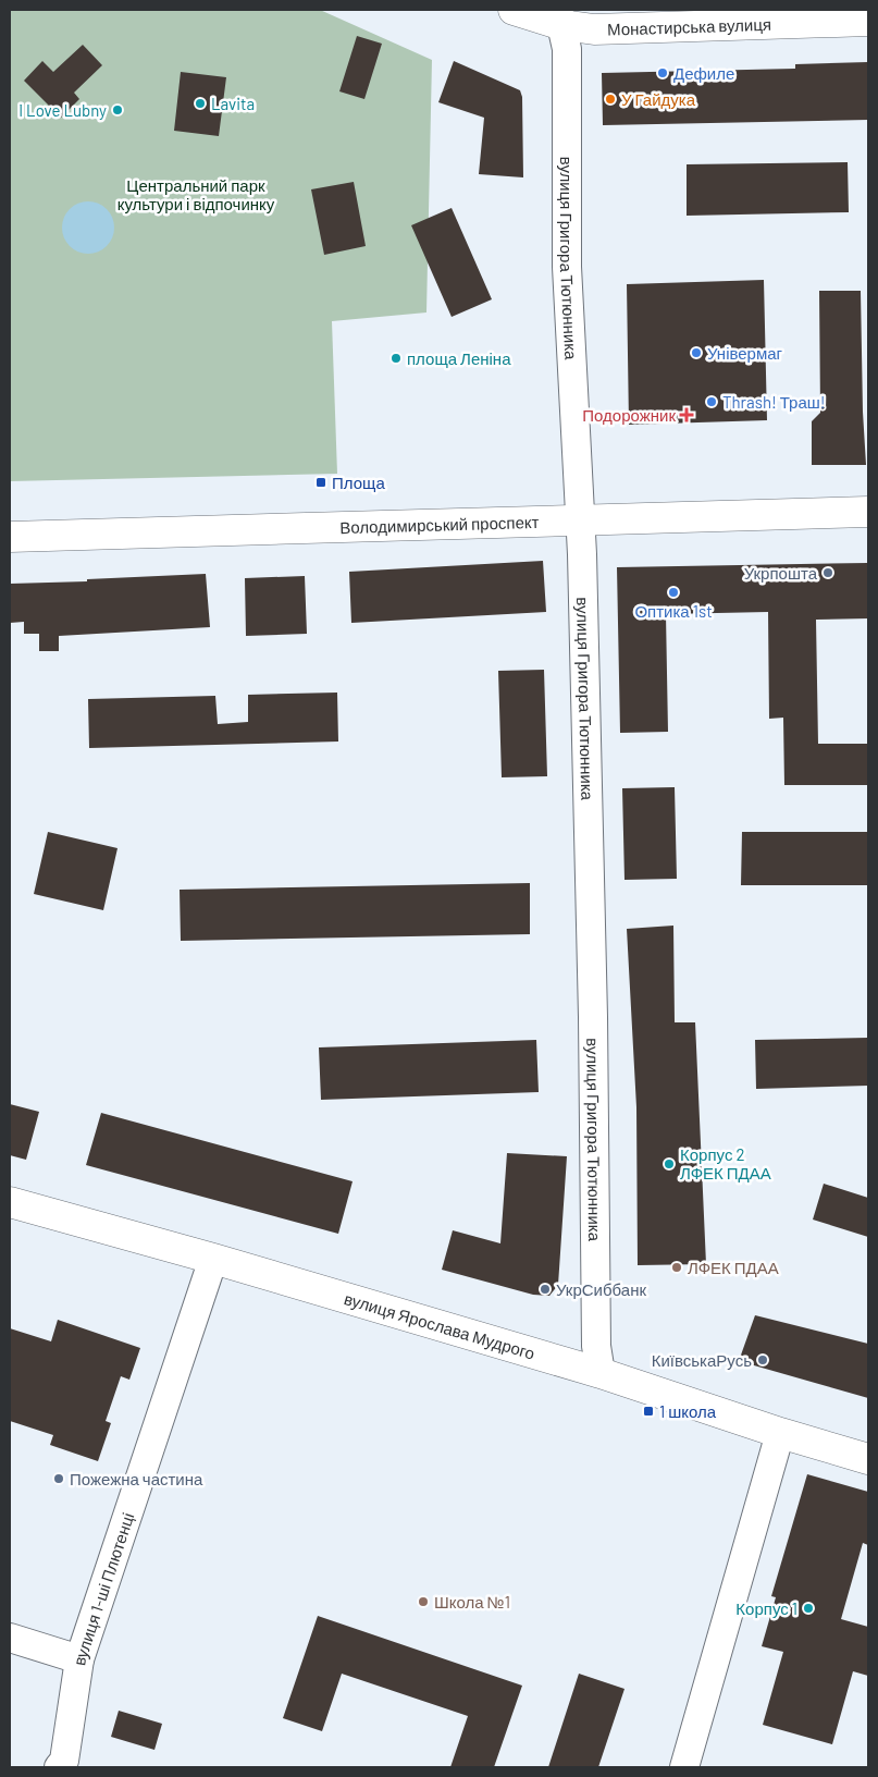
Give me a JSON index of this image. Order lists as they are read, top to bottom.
{
  "streets": {
    "main road": ["Монастирська вулиця", "Володимирський проспект", "вулиця Ярослава Мудрого"],
    "street": ["вулиця Григора Тютюнника", "вулиця 1-ші Плютенці"]
  },
  "crossings": [
    ["Монастирська вулиця", "вулиця Григора Тютюнника"],
    ["вулиця Григора Тютюнника", "Володимирський проспект"],
    ["вулиця Григора Тютюнника", "вулиця Ярослава Мудрого"],
    ["вулиця Ярослава Мудрого", "вулиця 1-ші Плютенці"]
  ],
  "parks": ["Центральний парк культури і відпочинку"],
  "places": {
    "other": [
      "Дефиле",
      "У Гайдука",
      "Lavita",
      "I Love Lubny",
      "Універмаг",
      "площа Леніна",
      "Thrash! Траш!",
      "Укрпошта",
      "Оптика 1st",
      "Корпус 2 ЛФЕК ПДАА",
      "ЛФЕК ПДАА",
      "УкрСиббанк",
      "КиївськаРусь",
      "Пожежна частина",
      "Школа №1",
      "Корпус 1"
    ],
    "health": ["Подорожник"],
    "transit": ["Площа", "1 школа"]
  }
}
